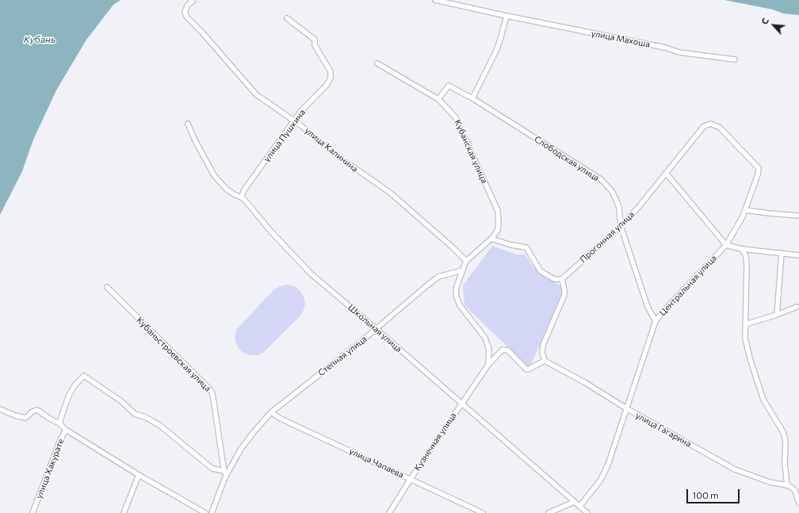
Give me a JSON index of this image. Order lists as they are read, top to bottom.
{
  "streets": {
    "street": [
      "улица Махоша",
      "улица Пушкина",
      "улица Калинина",
      "Кубанская улица",
      "Слободская улица",
      "Прогонная улица",
      "Центральная улица",
      "Школьная улица",
      "Кубаньстроевская улица",
      "Степная улица",
      "улица Гагарина",
      "Кузнечная улица",
      "улица Чапаева",
      "улица Хакурате"
    ]
  },
  "crossings": [
    ["улица Пушкина", "улица Калинина"],
    ["улица Пушкина", "Школьная улица"],
    ["Кубанская улица", "Слободская улица"],
    ["Слободская улица", "Прогонная улица"],
    ["Слободская улица", "Центральная улица"],
    ["Прогонная улица", "Центральная улица"],
    ["Центральная улица", "Школьная улица"],
    ["Центральная улица", "улица Гагарина"],
    ["Школьная улица", "Степная улица"],
    ["Школьная улица", "Кузнечная улица"],
    ["Кубаньстроевская улица", "Степная улица"],
    ["Степная улица", "улица Чапаева"],
    ["улица Гагарина", "Кузнечная улица"],
    ["Кузнечная улица", "улица Чапаева"]
  ],
  "water": ["Кубань"],
  "scale_bar": "100 m",
  "north": "top left"
}
